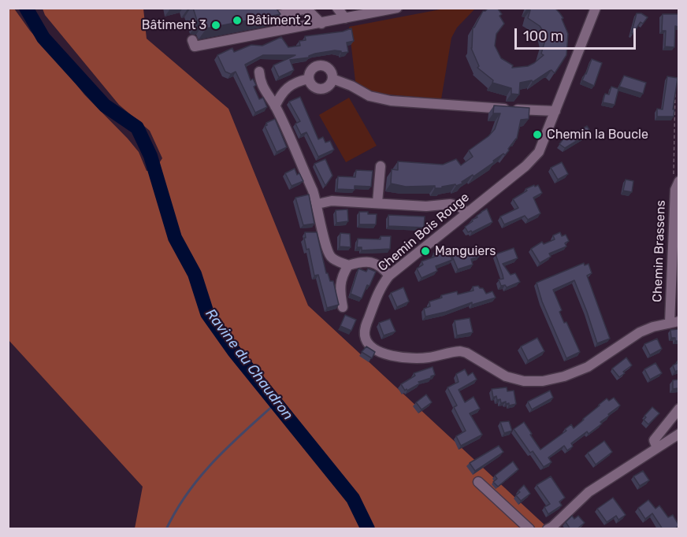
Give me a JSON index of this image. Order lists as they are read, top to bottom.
{
  "streets": {
    "street": ["Chemin Bois Rouge", "Chemin Brassens"]
  },
  "crossings": [
    ["Chemin Bois Rouge", "Chemin Brassens"]
  ],
  "water": ["Ravine du Chaudron"],
  "places": [
    "Bâtiment 2",
    "Bâtiment 3",
    "Chemin la Boucle",
    "Manguiers"
  ],
  "scale_bar": "100 m"
}
